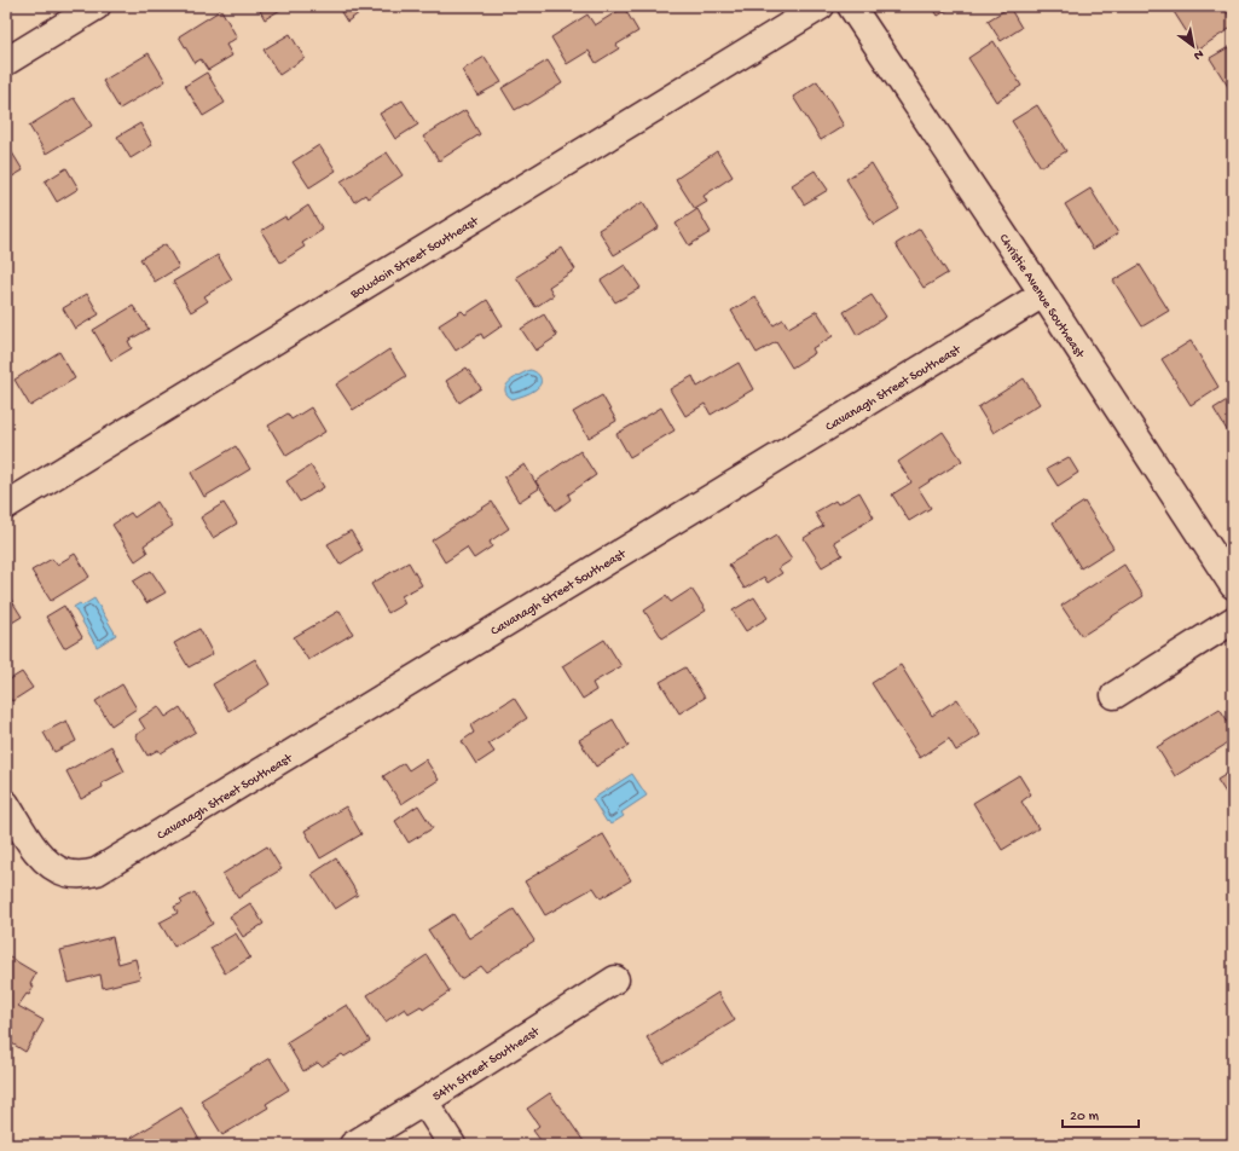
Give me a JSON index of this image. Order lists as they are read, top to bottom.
{
  "streets": {
    "street": [
      "Bowdoin Street Southeast",
      "Christie Avenue Southeast",
      "Cavanagh Street Southeast",
      "54th Street Southeast"
    ]
  },
  "crossings": [
    ["Christie Avenue Southeast", "Cavanagh Street Southeast"]
  ],
  "scale_bar": "20 m",
  "north": "bottom right"
}
